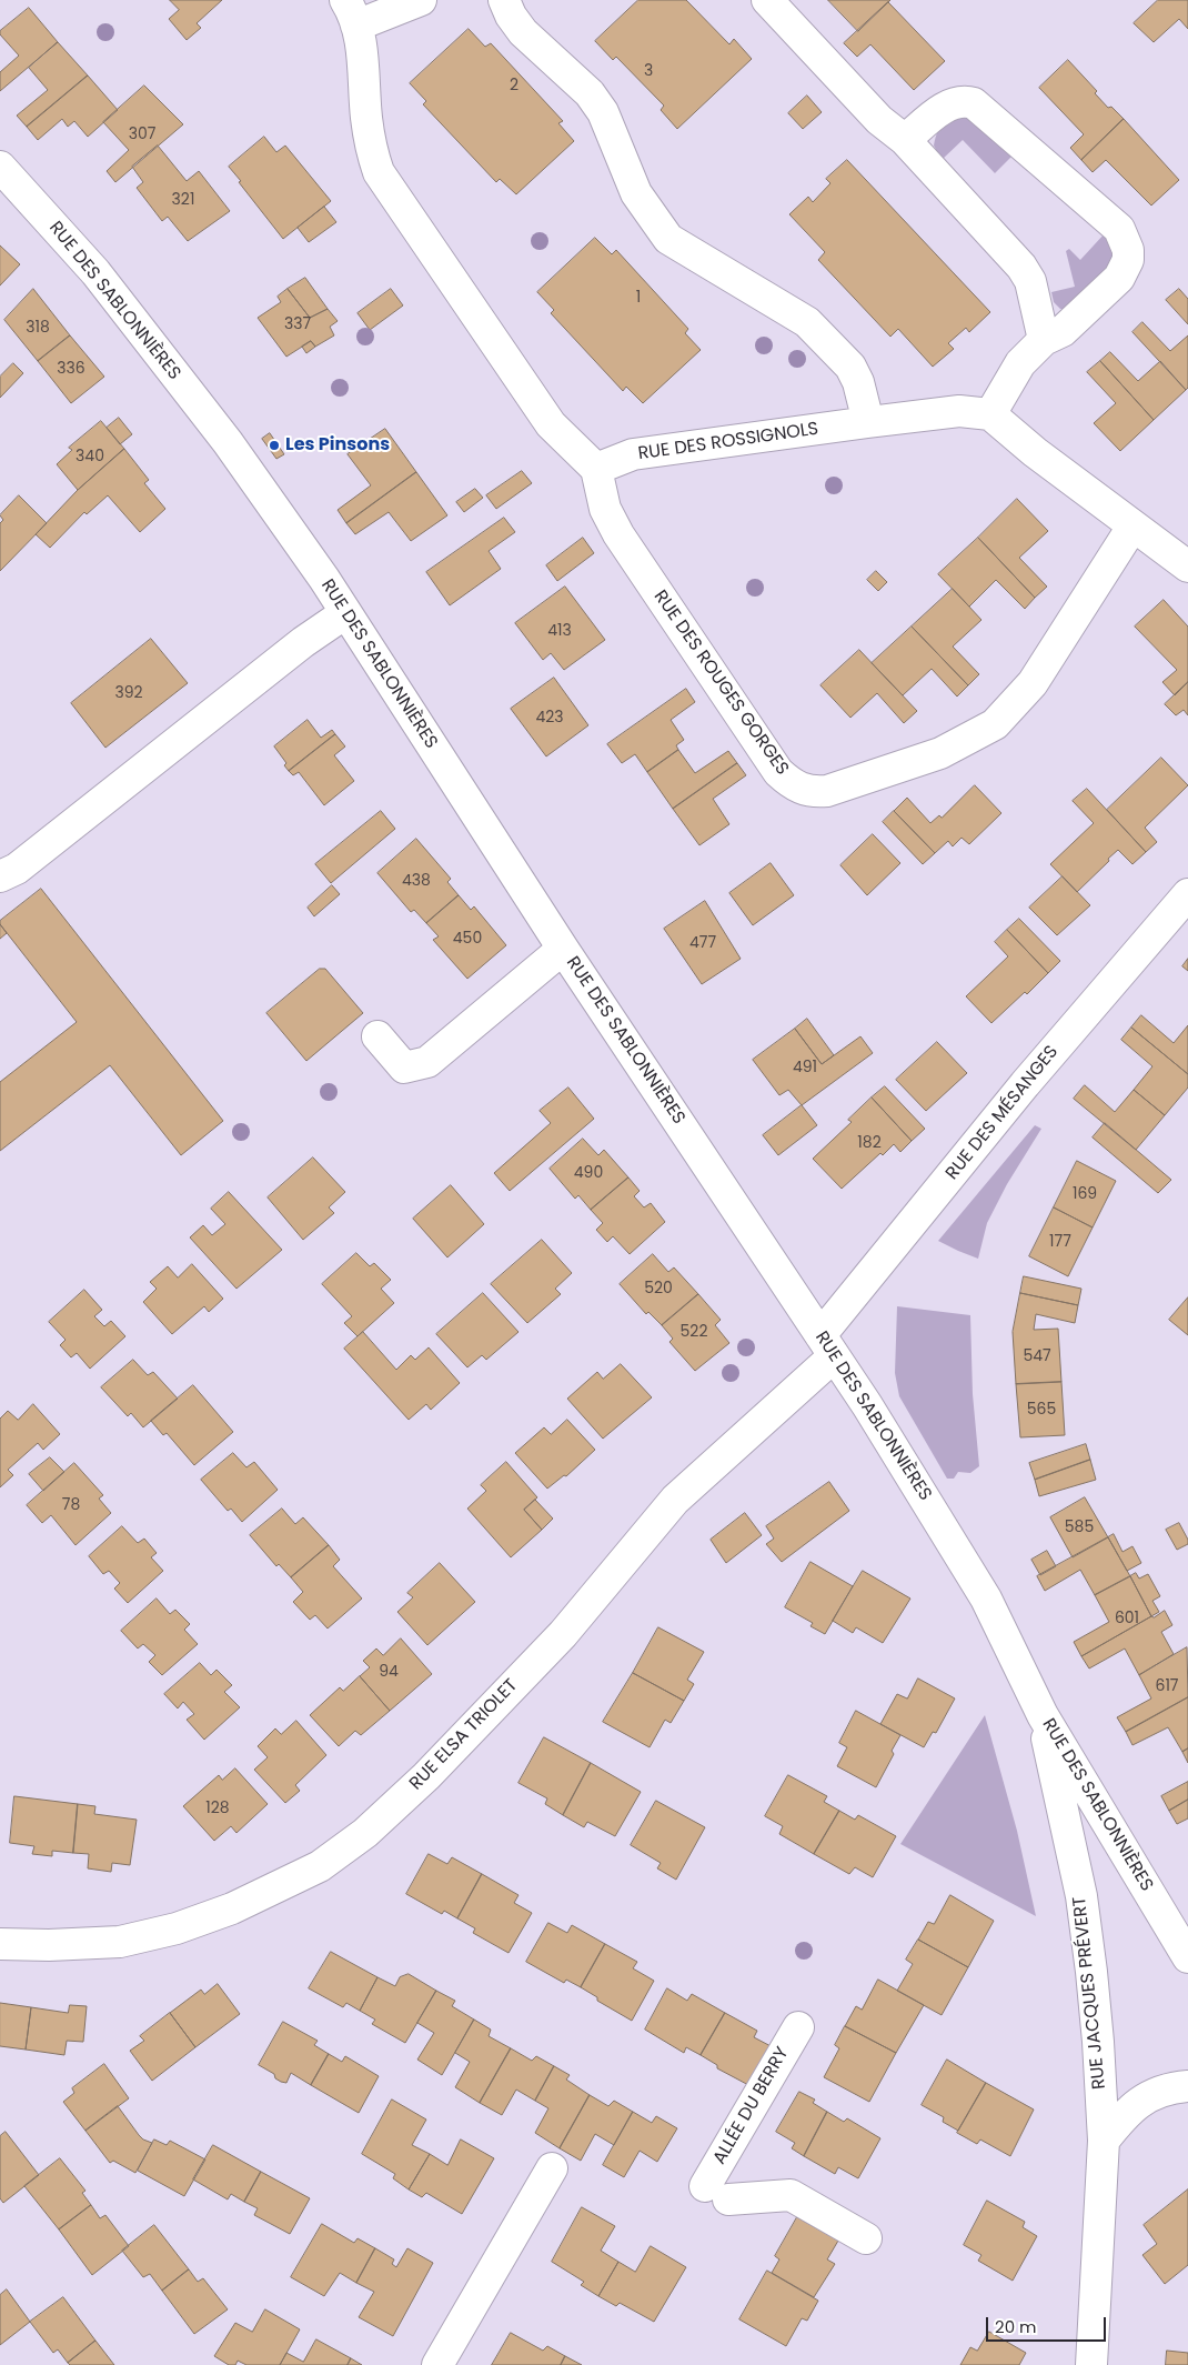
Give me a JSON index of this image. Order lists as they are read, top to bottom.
{
  "streets": {
    "street": [
      "RUE DES SABLONNIÈRES",
      "RUE DES ROSSIGNOLS",
      "RUE DES ROUGES GORGES",
      "RUE DES MÉSANGES",
      "RUE ELSA TRIOLET",
      "RUE JACQUES PRÉVERT",
      "ALLÉE DU BERRY"
    ]
  },
  "crossings": [
    ["RUE DES SABLONNIÈRES", "RUE DES MÉSANGES"],
    ["RUE DES SABLONNIÈRES", "RUE ELSA TRIOLET"],
    ["RUE DES SABLONNIÈRES", "RUE JACQUES PRÉVERT"],
    ["RUE DES ROSSIGNOLS", "RUE DES ROUGES GORGES"],
    ["RUE DES MÉSANGES", "RUE ELSA TRIOLET"]
  ],
  "places": ["Les Pinsons"],
  "house_numbers": [
    "3",
    "2",
    "307",
    "321",
    "1",
    "337",
    "318",
    "336",
    "340",
    "413",
    "392",
    "423",
    "438",
    "450",
    "477",
    "491",
    "182",
    "490",
    "169",
    "177",
    "520",
    "522",
    "547",
    "565",
    "78",
    "585",
    "601",
    "94",
    "617",
    "128"
  ],
  "scale_bar": "20 m"
}
